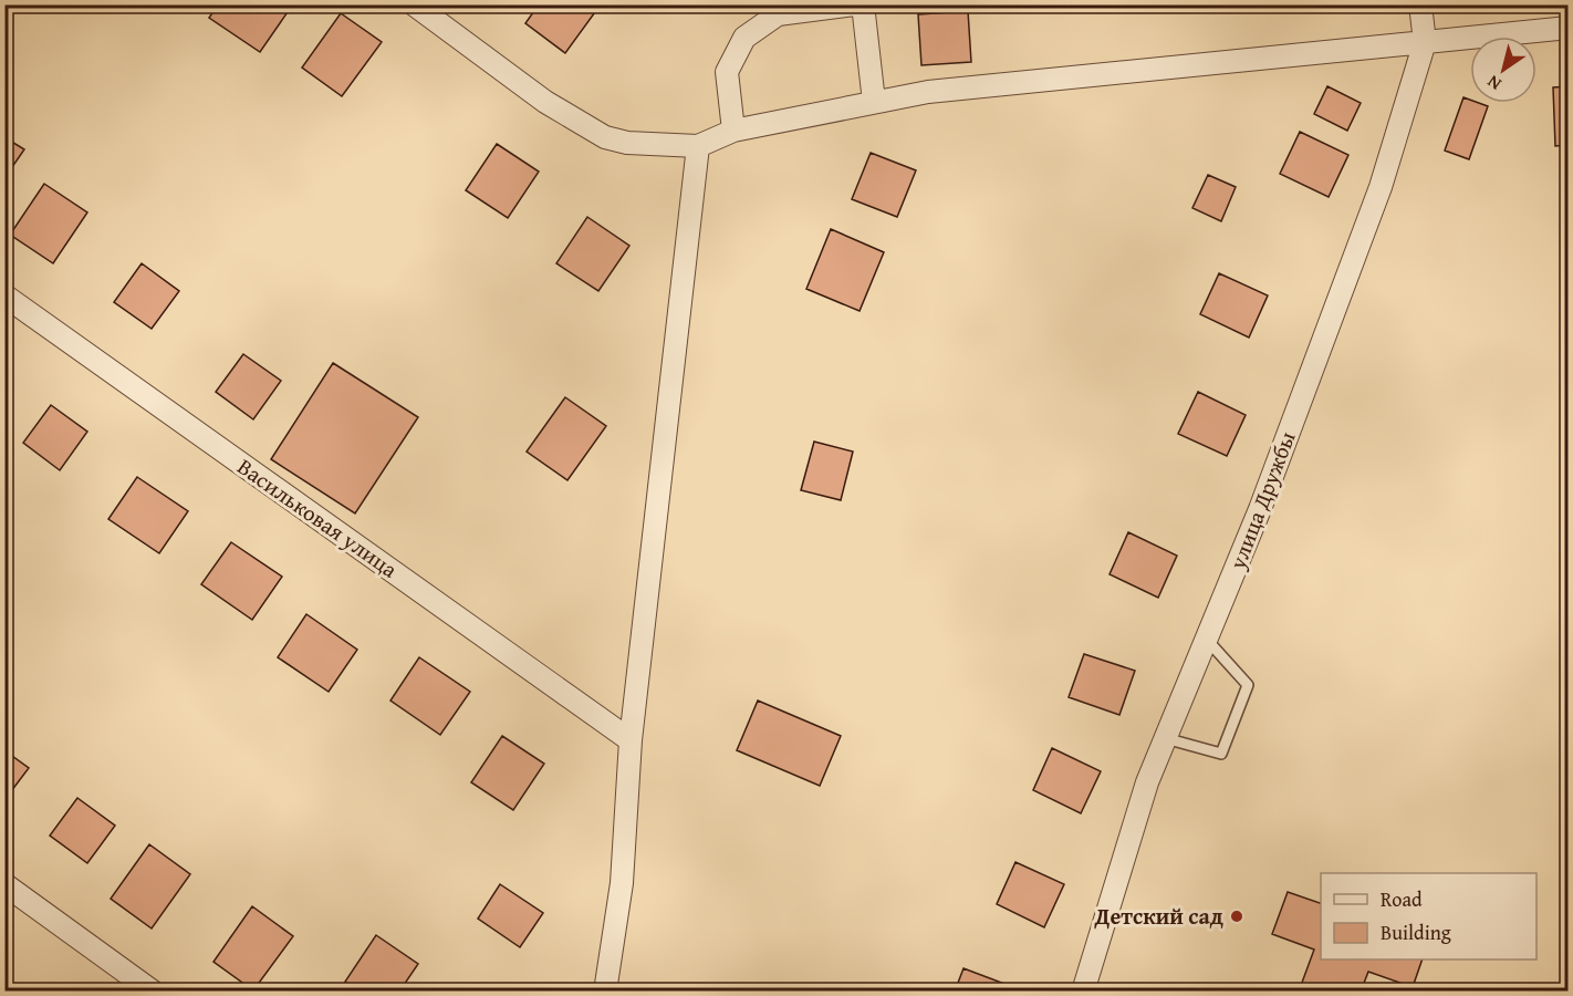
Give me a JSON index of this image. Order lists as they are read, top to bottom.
{
  "streets": {
    "street": ["улица Дружбы", "Васильковая улица"]
  },
  "places": ["Детский сад"],
  "legend": ["Road", "Building"],
  "north": "bottom left"
}
